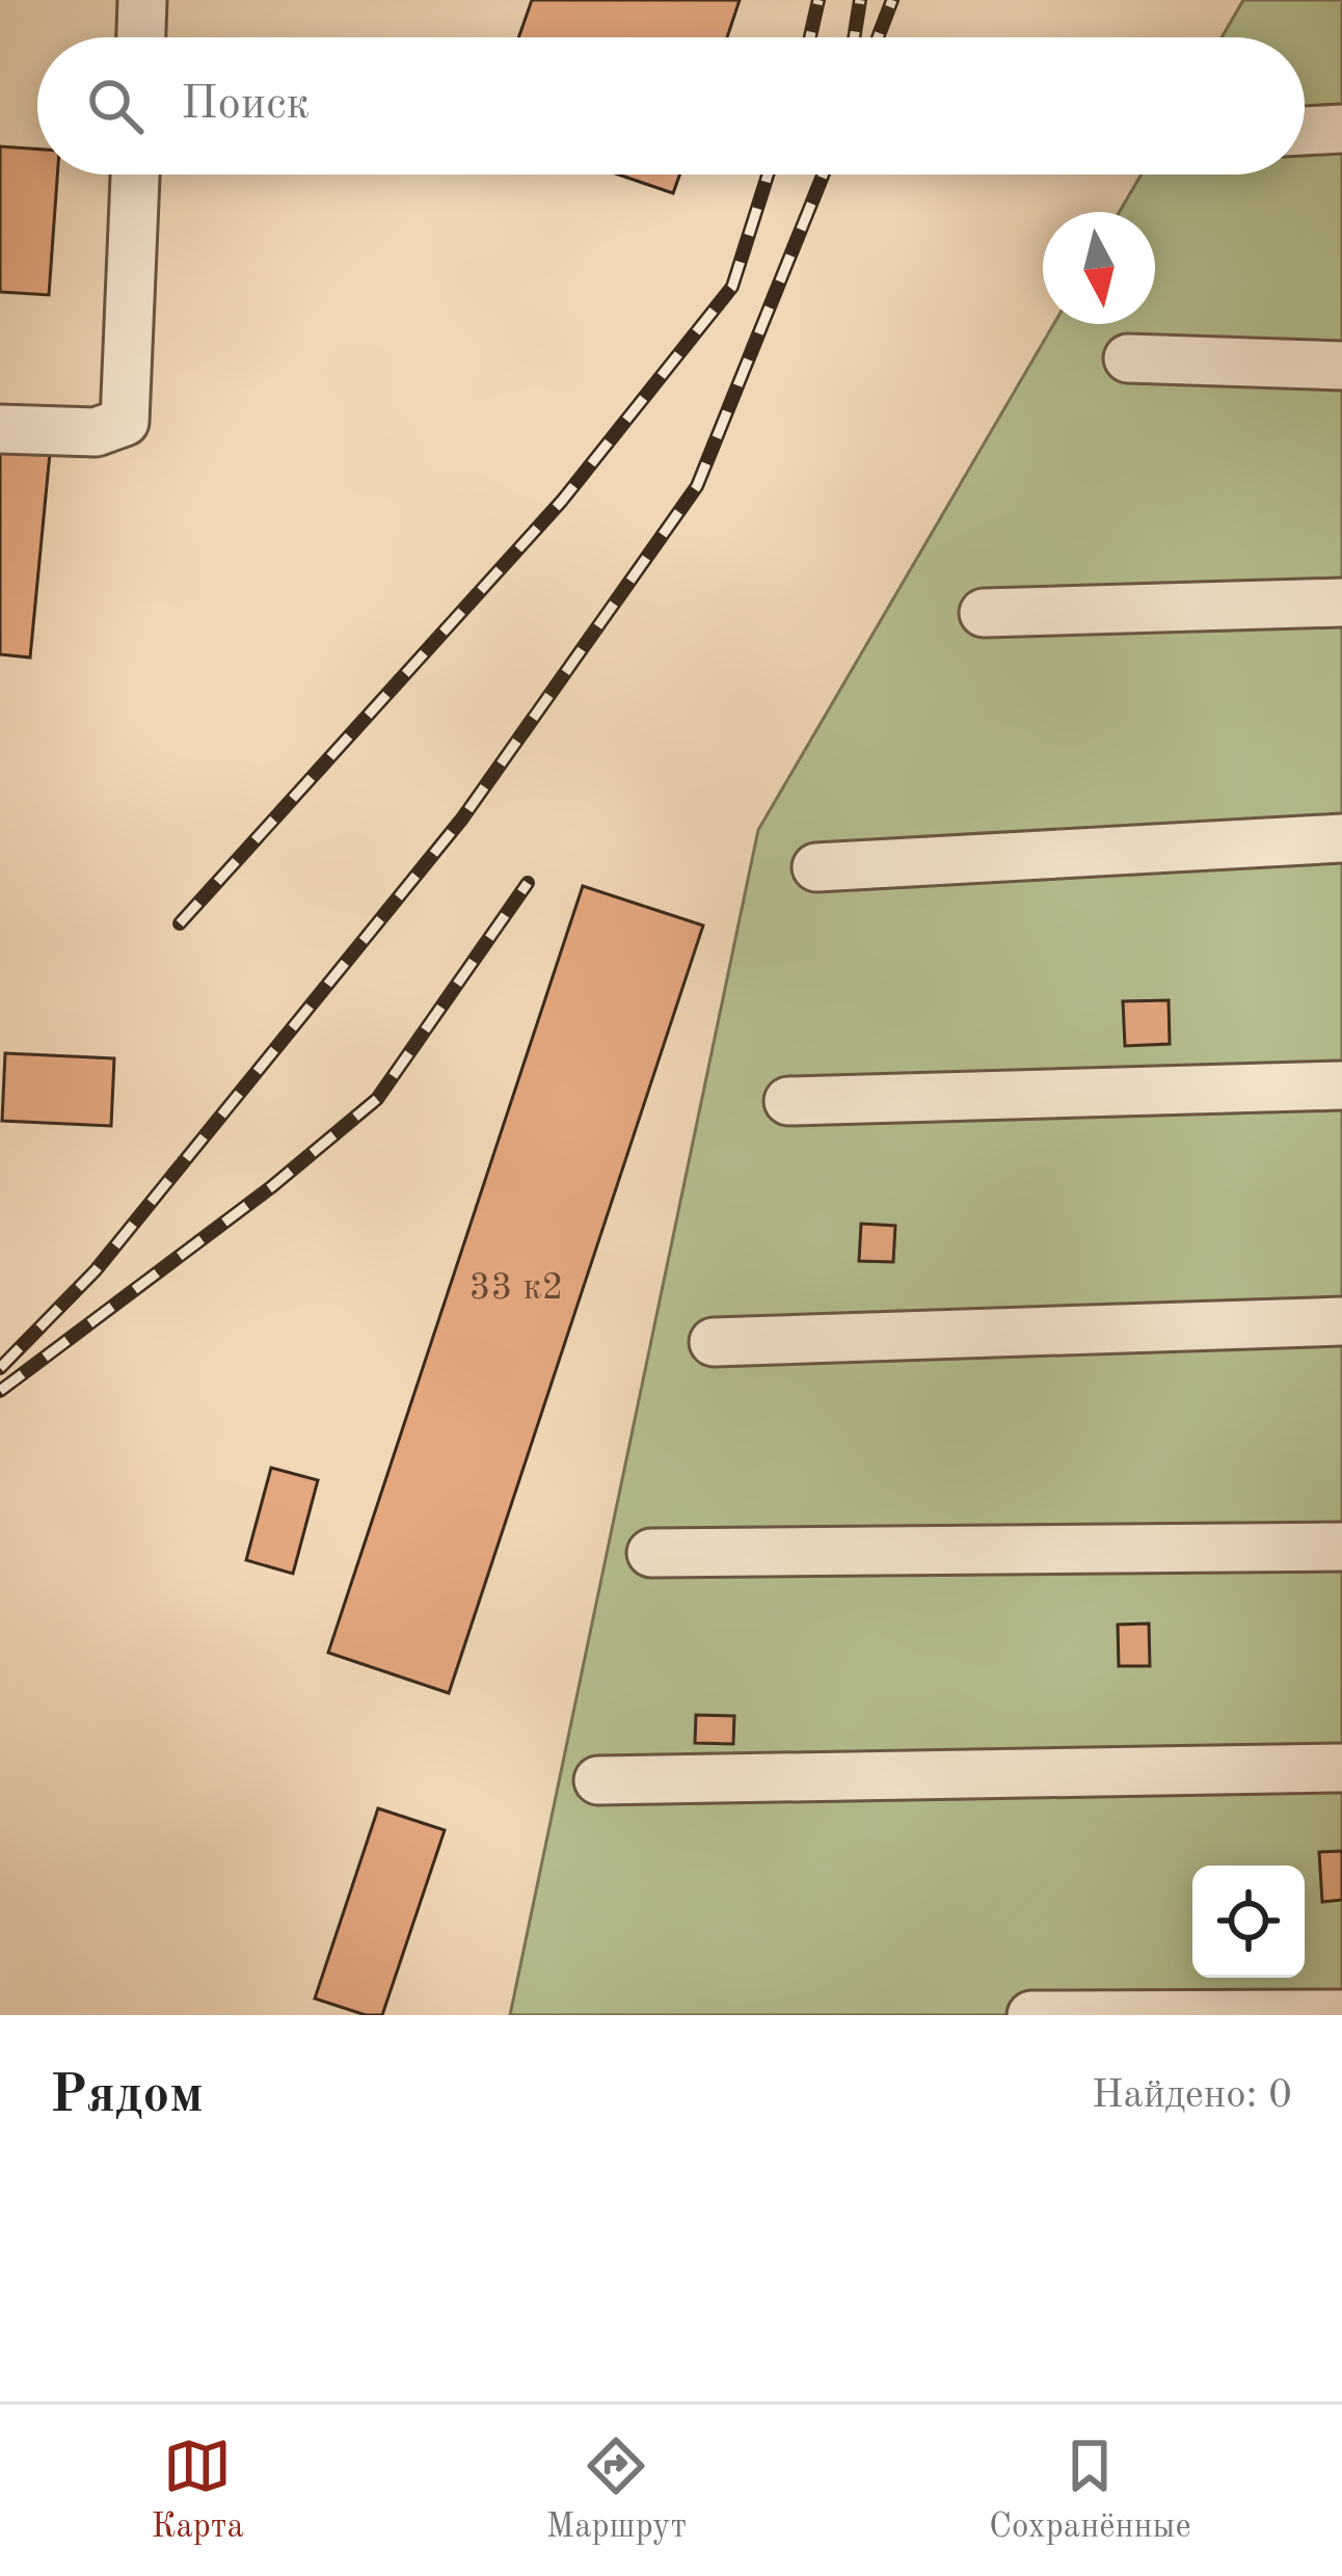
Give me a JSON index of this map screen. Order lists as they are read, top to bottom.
{
  "house_numbers": ["33 к2"],
  "north": "bottom",
  "page": {
    "search": "Поиск",
    "heading": ["Рядом", "Найдено: 0"],
    "nav": ["Карта", "Маршрут", "Сохранённые"]
  }
}
